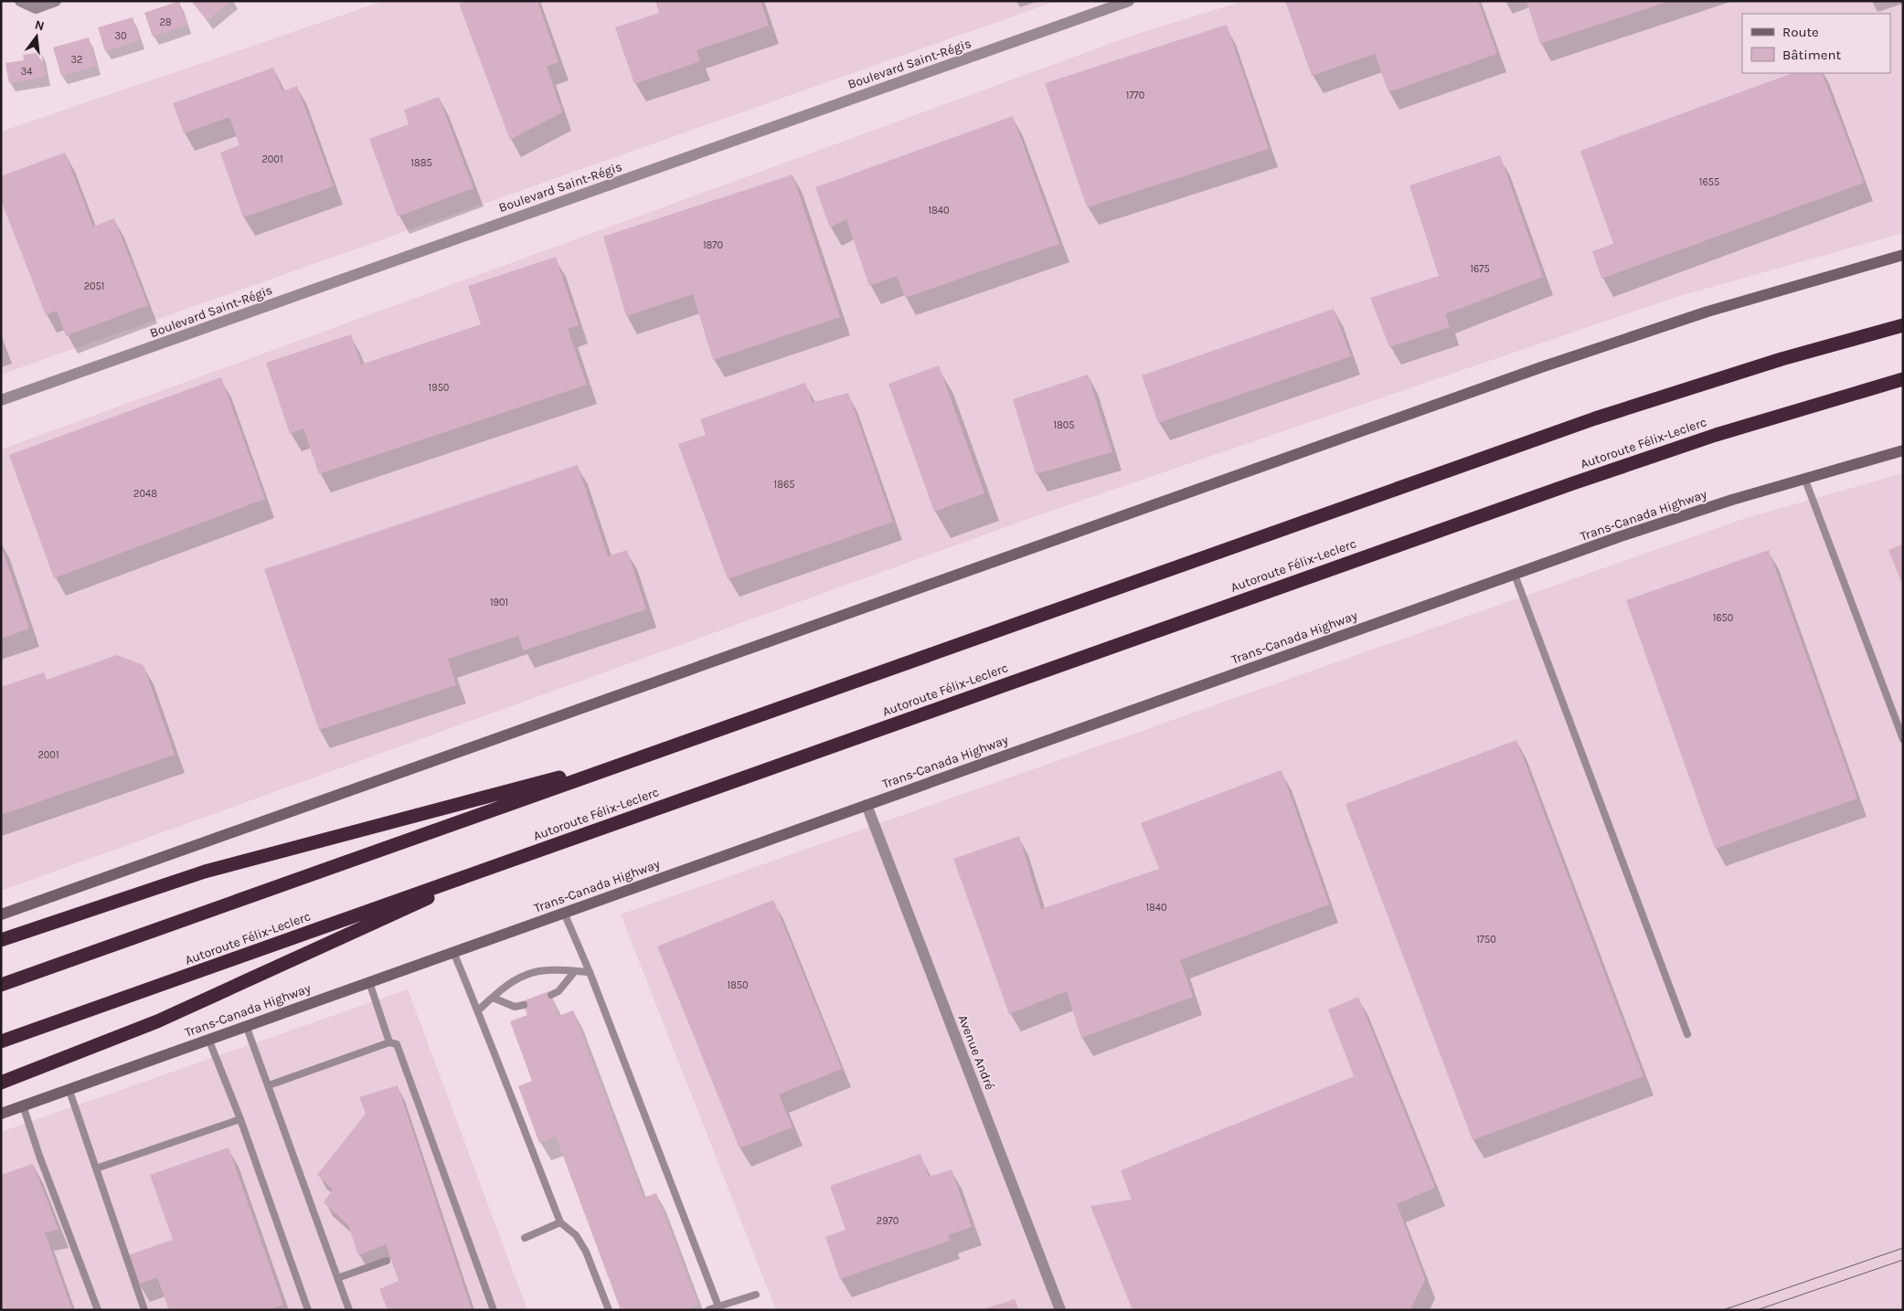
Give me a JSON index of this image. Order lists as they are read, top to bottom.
{
  "streets": {
    "highway": ["Autoroute Félix-Leclerc"],
    "main road": ["Trans-Canada Highway"],
    "street": ["Boulevard Saint-Régis", "Avenue André"]
  },
  "crossings": [
    ["Trans-Canada Highway", "Avenue André"]
  ],
  "house_numbers": [
    "28",
    "30",
    "32",
    "34",
    "1770",
    "2001",
    "1885",
    "1655",
    "1840",
    "1870",
    "1675",
    "2051",
    "1950",
    "1805",
    "1865",
    "2048",
    "1901",
    "1650",
    "2001",
    "1840",
    "1750",
    "1850",
    "2970"
  ],
  "legend": ["Route", "Bâtiment"],
  "north": "top"
}
